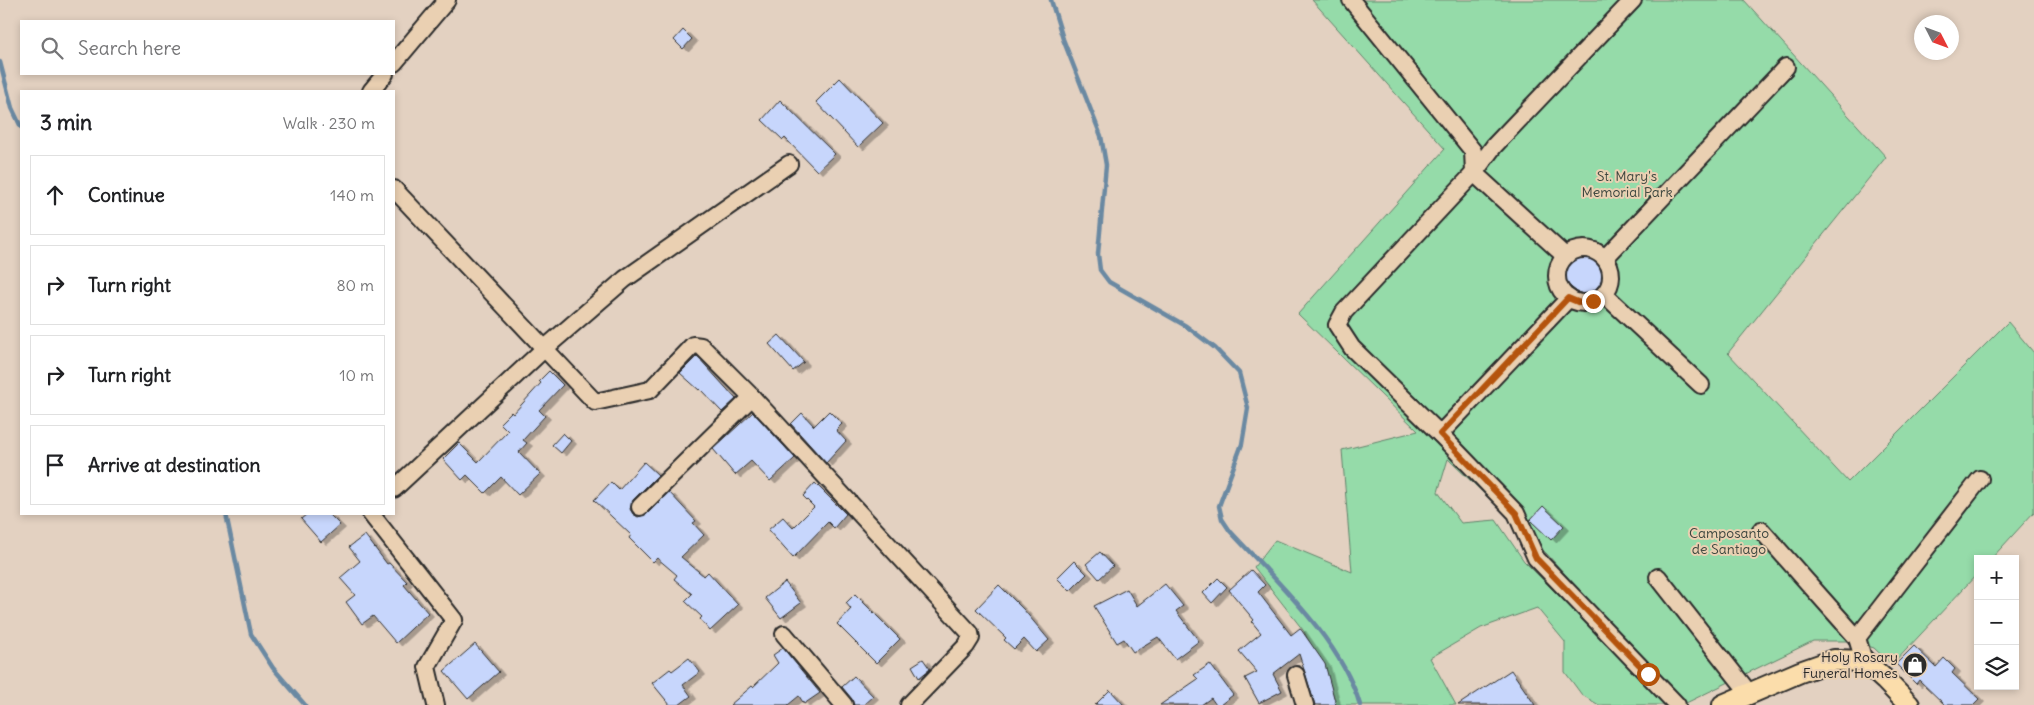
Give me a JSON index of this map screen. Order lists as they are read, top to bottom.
{
  "parks": ["St. Mary's Memorial Park", "Camposanto de Santiago"],
  "places": {
    "shop": ["Holy Rosary Funeral Homes"]
  },
  "north": "bottom right",
  "page": {
    "search": "Search here",
    "heading": ["3 min", "Walk · 230 m"],
    "list": [
      ["Continue", "140 m"],
      ["Turn right", "80 m"],
      ["Turn right", "10 m"],
      "Arrive at destination"
    ],
    "map_buttons": ["+", "−"]
  }
}
